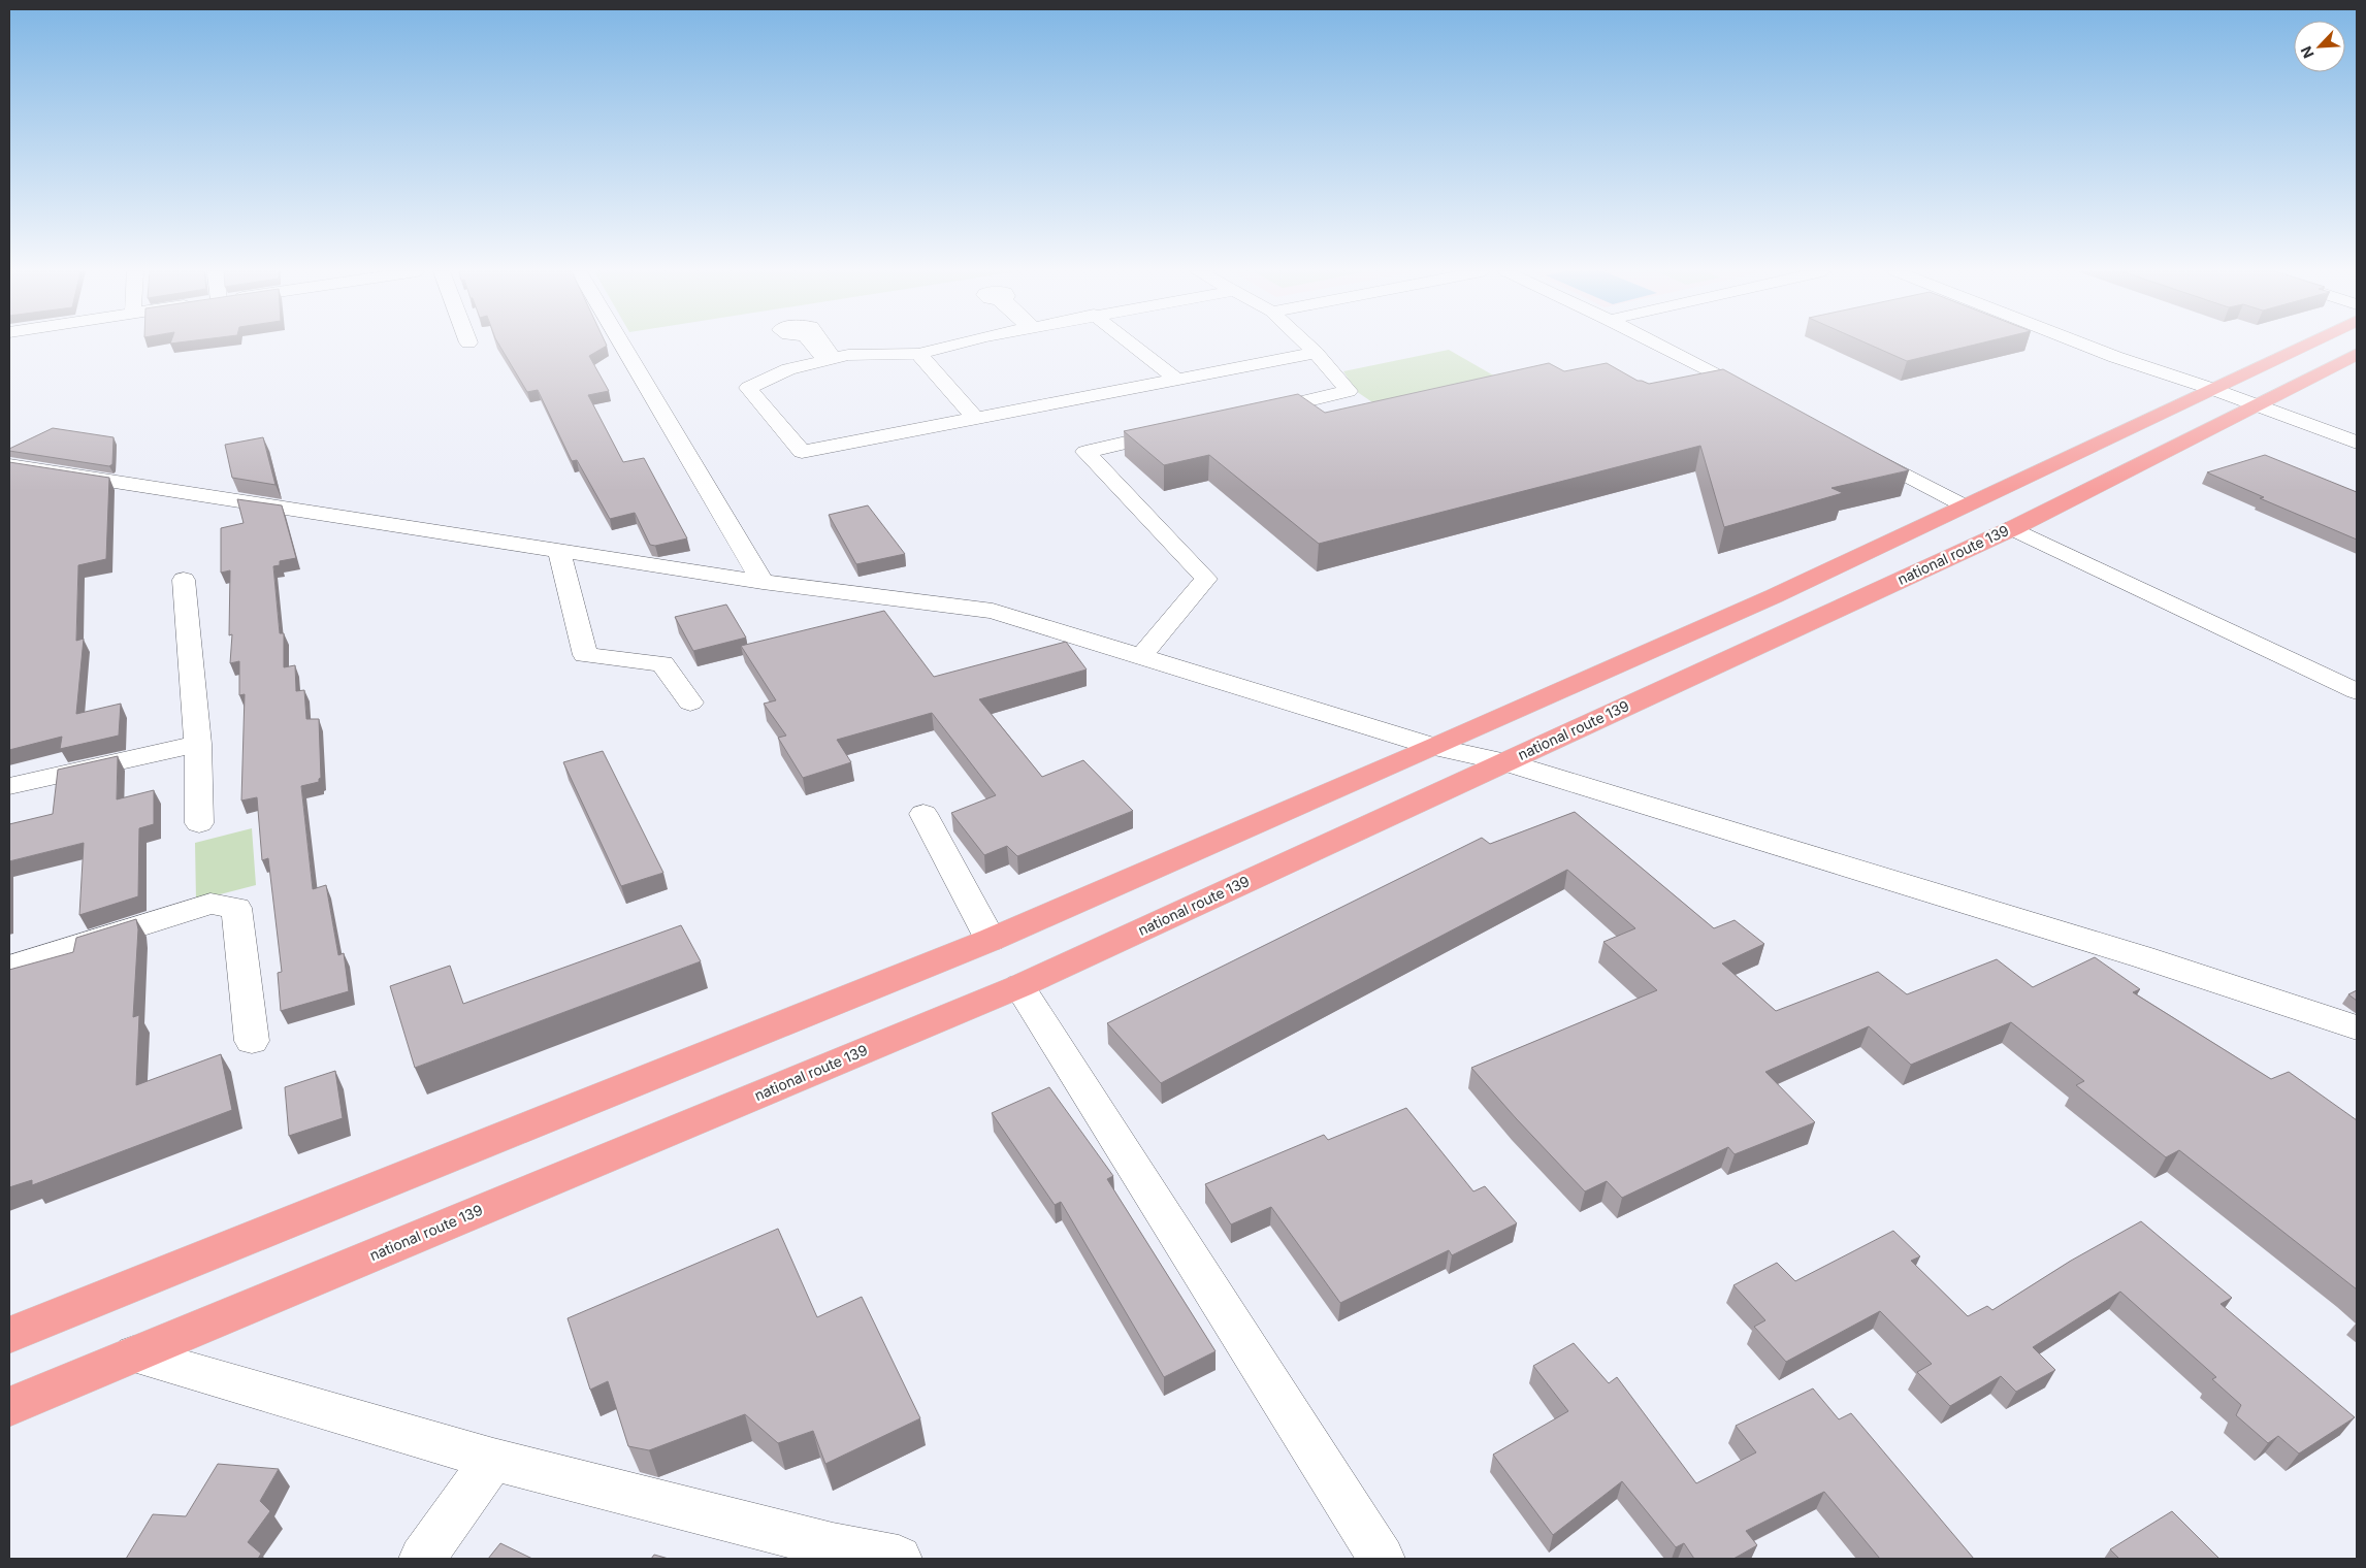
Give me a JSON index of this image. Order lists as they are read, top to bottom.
{
  "streets": {
    "highway": ["national route 139"]
  },
  "north": "bottom left"
}
